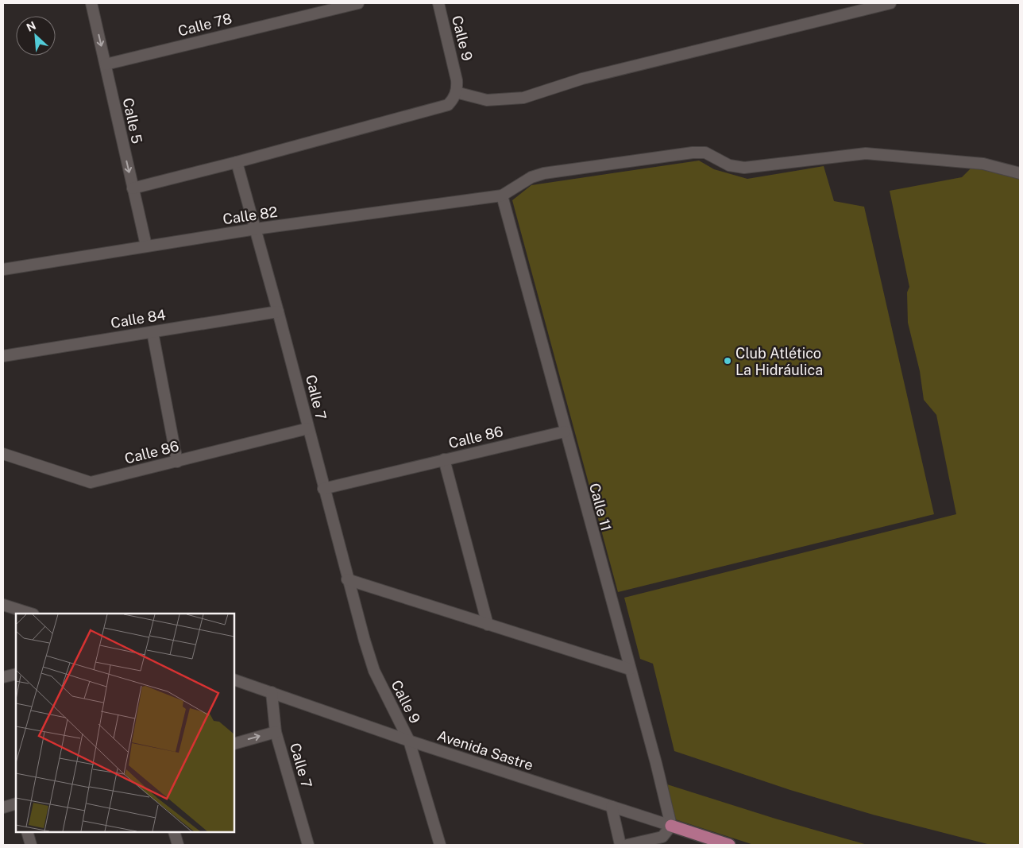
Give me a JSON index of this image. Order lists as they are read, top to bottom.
{
  "streets": {
    "main road": ["Avenida Sastre"],
    "street": [
      "Calle 78",
      "Calle 9",
      "Calle 5",
      "Calle 82",
      "Calle 84",
      "Calle 7",
      "Calle 86",
      "Calle 11"
    ]
  },
  "crossings": [
    ["Calle 78", "Calle 5"],
    ["Calle 9", "Calle 7"],
    ["Calle 9", "Avenida Sastre"],
    ["Calle 5", "Calle 82"],
    ["Calle 82", "Calle 7"],
    ["Calle 82", "Calle 11"],
    ["Calle 84", "Calle 7"],
    ["Calle 7", "Calle 86"],
    ["Calle 7", "Avenida Sastre"],
    ["Calle 86", "Calle 11"],
    ["Calle 11", "Avenida Sastre"]
  ],
  "one_way": ["Calle 5"],
  "places": ["Club Atlético La Hidráulica"],
  "north": "top left"
}
